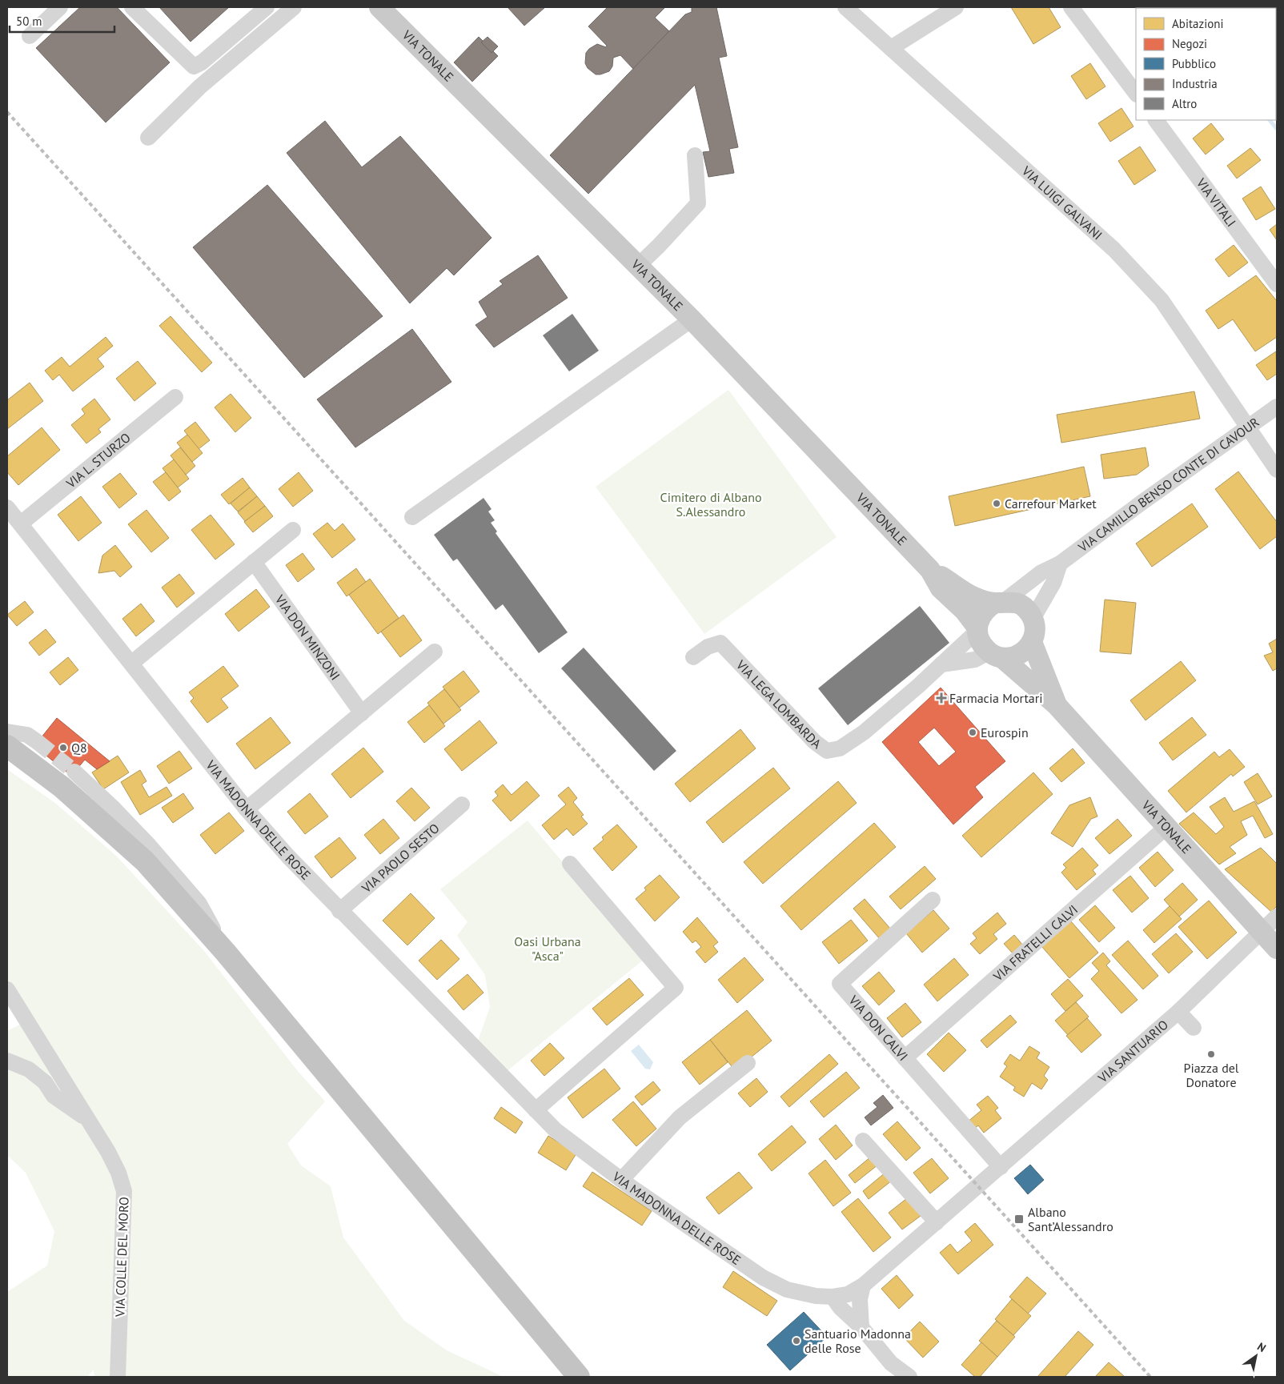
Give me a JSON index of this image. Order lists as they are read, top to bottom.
{
  "streets": {
    "main road": ["VIA TONALE"],
    "street": [
      "VIA VITALI",
      "VIA LUIGI GALVANI",
      "VIA L. STURZO",
      "VIA CAMILLO BENSO CONTE DI CAVOUR",
      "VIA DON MINZONI",
      "VIA LEGA LOMBARDA",
      "VIA MADONNA DELLE ROSE",
      "VIA PAOLO SESTO",
      "VIA FRATELLI CALVI",
      "VIA DON CALVI",
      "VIA SANTUARIO",
      "VIA COLLE DEL MORO"
    ]
  },
  "crossings": [
    ["VIA TONALE", "VIA CAMILLO BENSO CONTE DI CAVOUR"],
    ["VIA TONALE", "VIA LEGA LOMBARDA"],
    ["VIA TONALE", "VIA FRATELLI CALVI"],
    ["VIA TONALE", "VIA SANTUARIO"],
    ["VIA LUIGI GALVANI", "VIA CAMILLO BENSO CONTE DI CAVOUR"],
    ["VIA L. STURZO", "VIA MADONNA DELLE ROSE"],
    ["VIA CAMILLO BENSO CONTE DI CAVOUR", "VIA LEGA LOMBARDA"],
    ["VIA MADONNA DELLE ROSE", "VIA PAOLO SESTO"],
    ["VIA MADONNA DELLE ROSE", "VIA SANTUARIO"],
    ["VIA FRATELLI CALVI", "VIA DON CALVI"],
    ["VIA DON CALVI", "VIA SANTUARIO"]
  ],
  "parks": ["Cimitero di Albano S.Alessandro", "Oasi Urbana \"Asca\""],
  "places": {
    "other": [
      "Carrefour Market",
      "Eurospin",
      "Q8",
      "Piazza del Donatore",
      "Santuario Madonna delle Rose"
    ],
    "health": ["Farmacia Mortari"],
    "transit": ["Albano Sant’Alessandro"]
  },
  "legend": [
    "Abitazioni",
    "Negozi",
    "Pubblico",
    "Industria",
    "Altro"
  ],
  "scale_bar": "50 m",
  "north": "top right"
}
